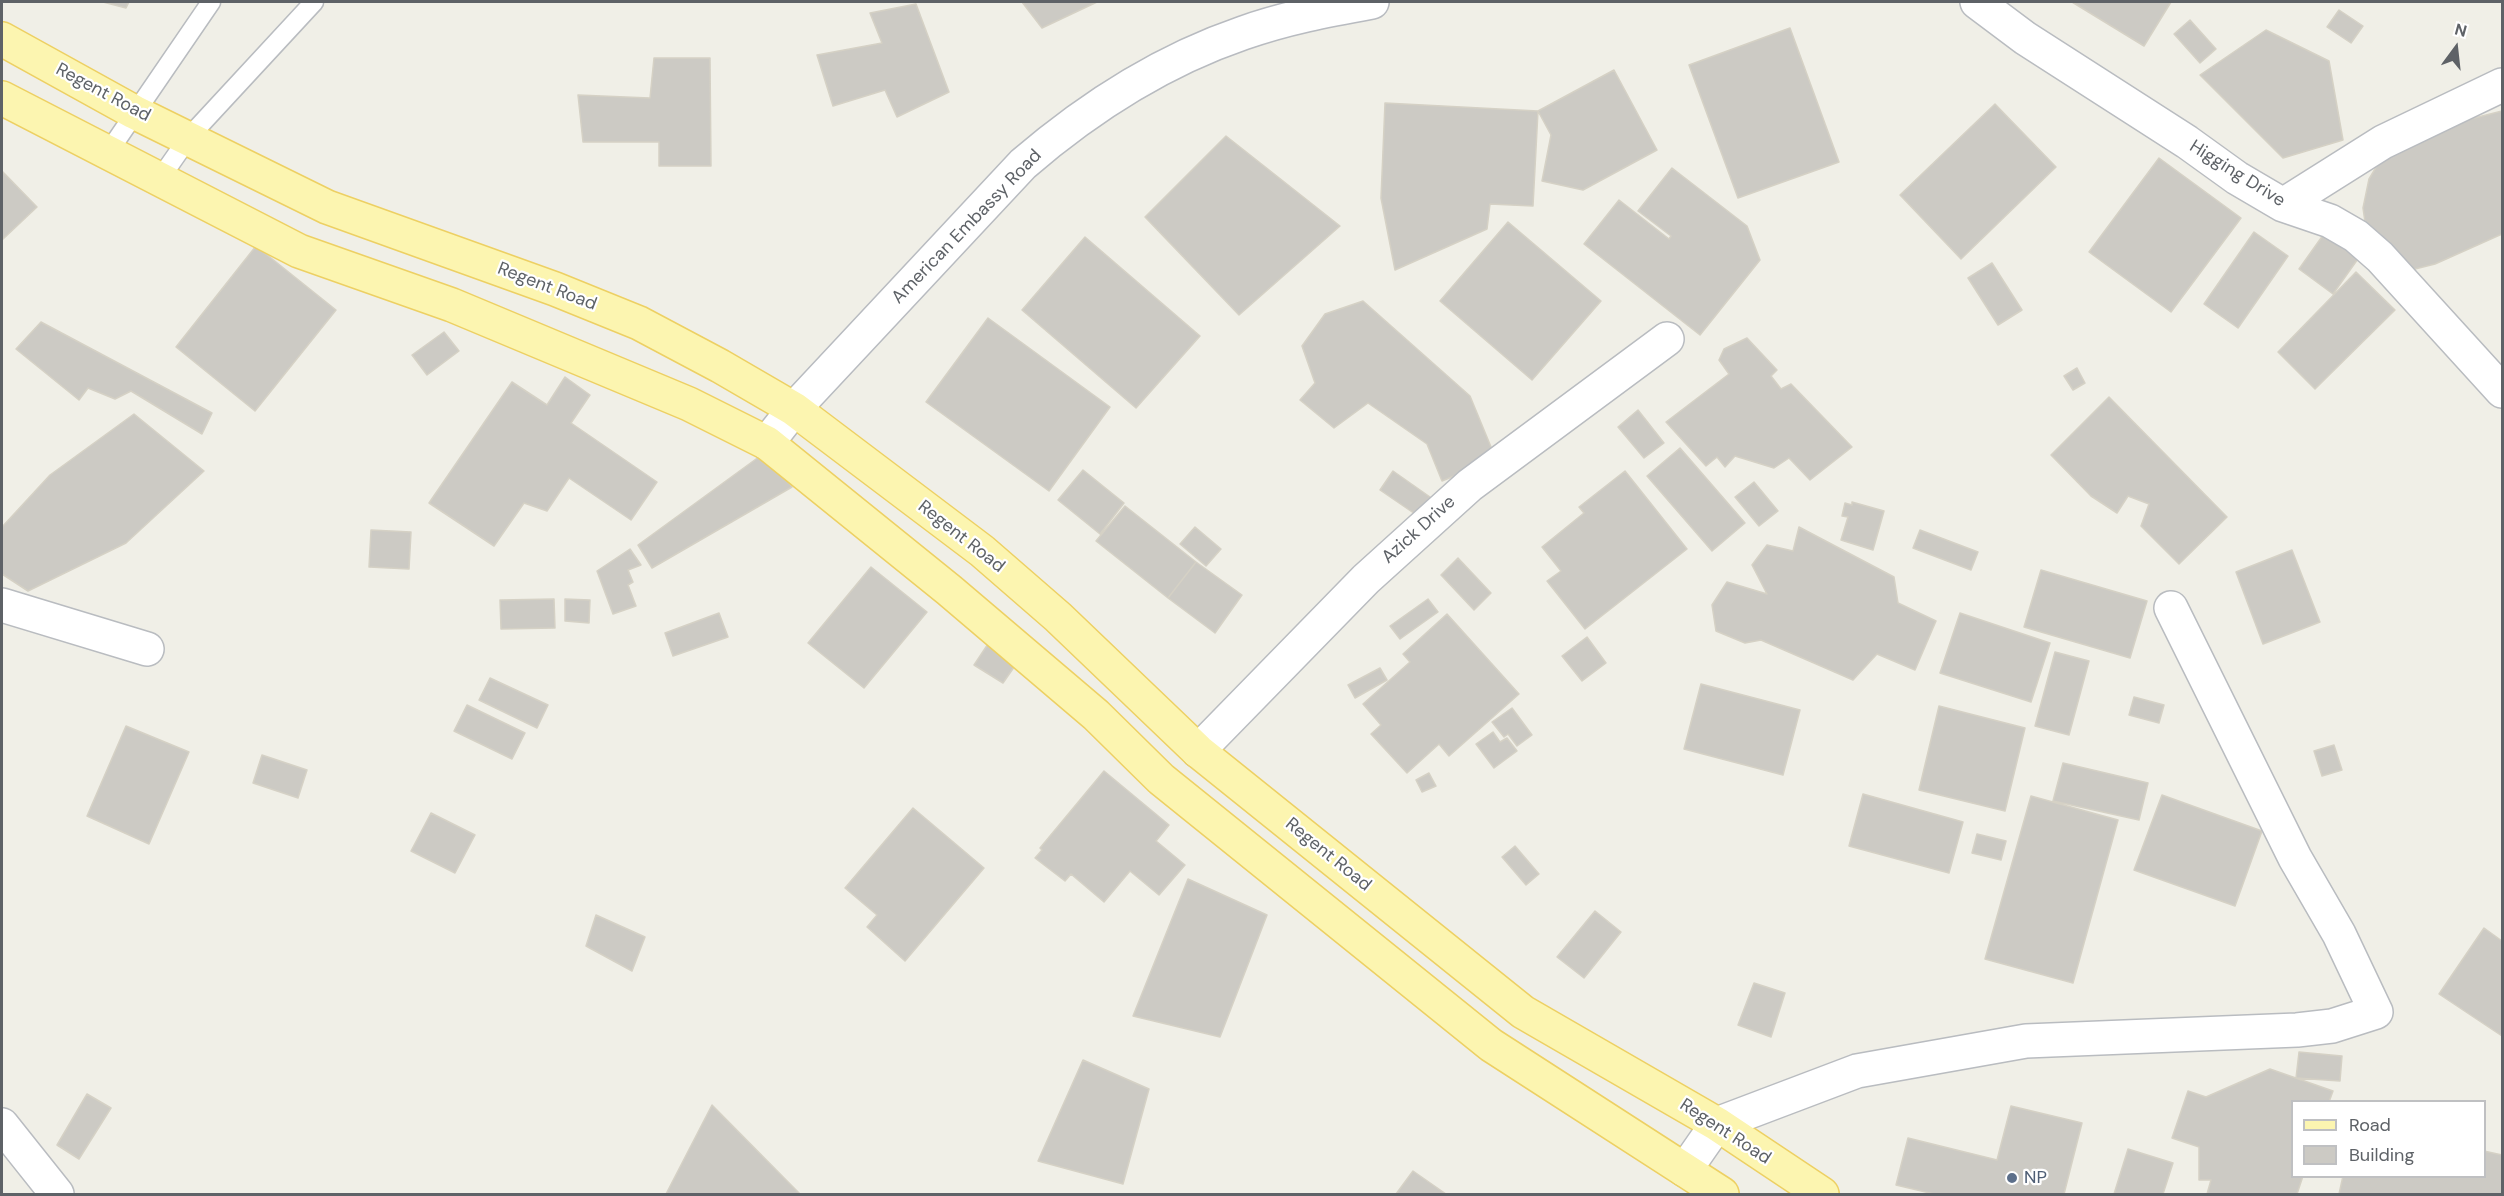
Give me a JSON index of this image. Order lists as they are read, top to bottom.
{
  "streets": {
    "main road": ["Regent Road"],
    "street": ["Higging Drive", "American Embassy Road", "Azick Drive"]
  },
  "crossings": [
    ["Regent Road", "American Embassy Road"],
    ["Regent Road", "Azick Drive"]
  ],
  "places": ["NP"],
  "legend": ["Road", "Building"],
  "north": "top"
}
